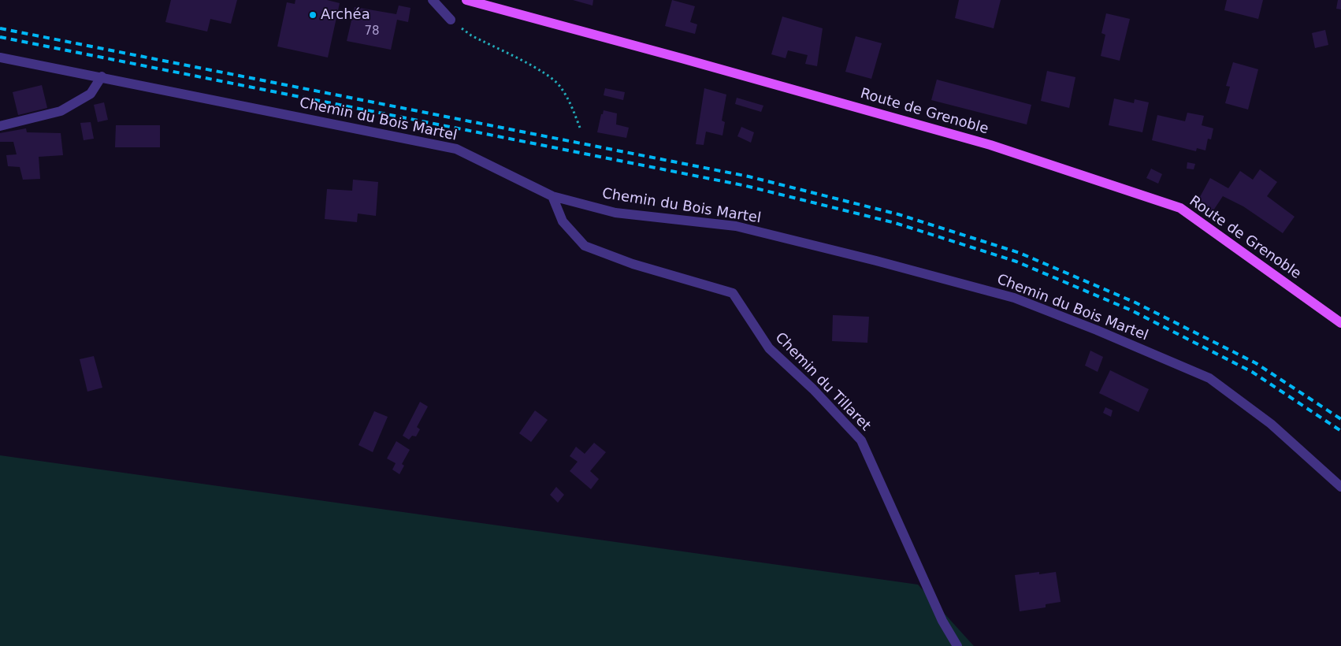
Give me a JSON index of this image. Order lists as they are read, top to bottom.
{
  "streets": {
    "main road": ["Route de Grenoble"],
    "street": ["Chemin du Bois Martel", "Chemin du Tillaret"]
  },
  "crossings": [
    ["Chemin du Bois Martel", "Chemin du Tillaret"]
  ],
  "places": ["Archéa"],
  "house_numbers": ["78"]
}
